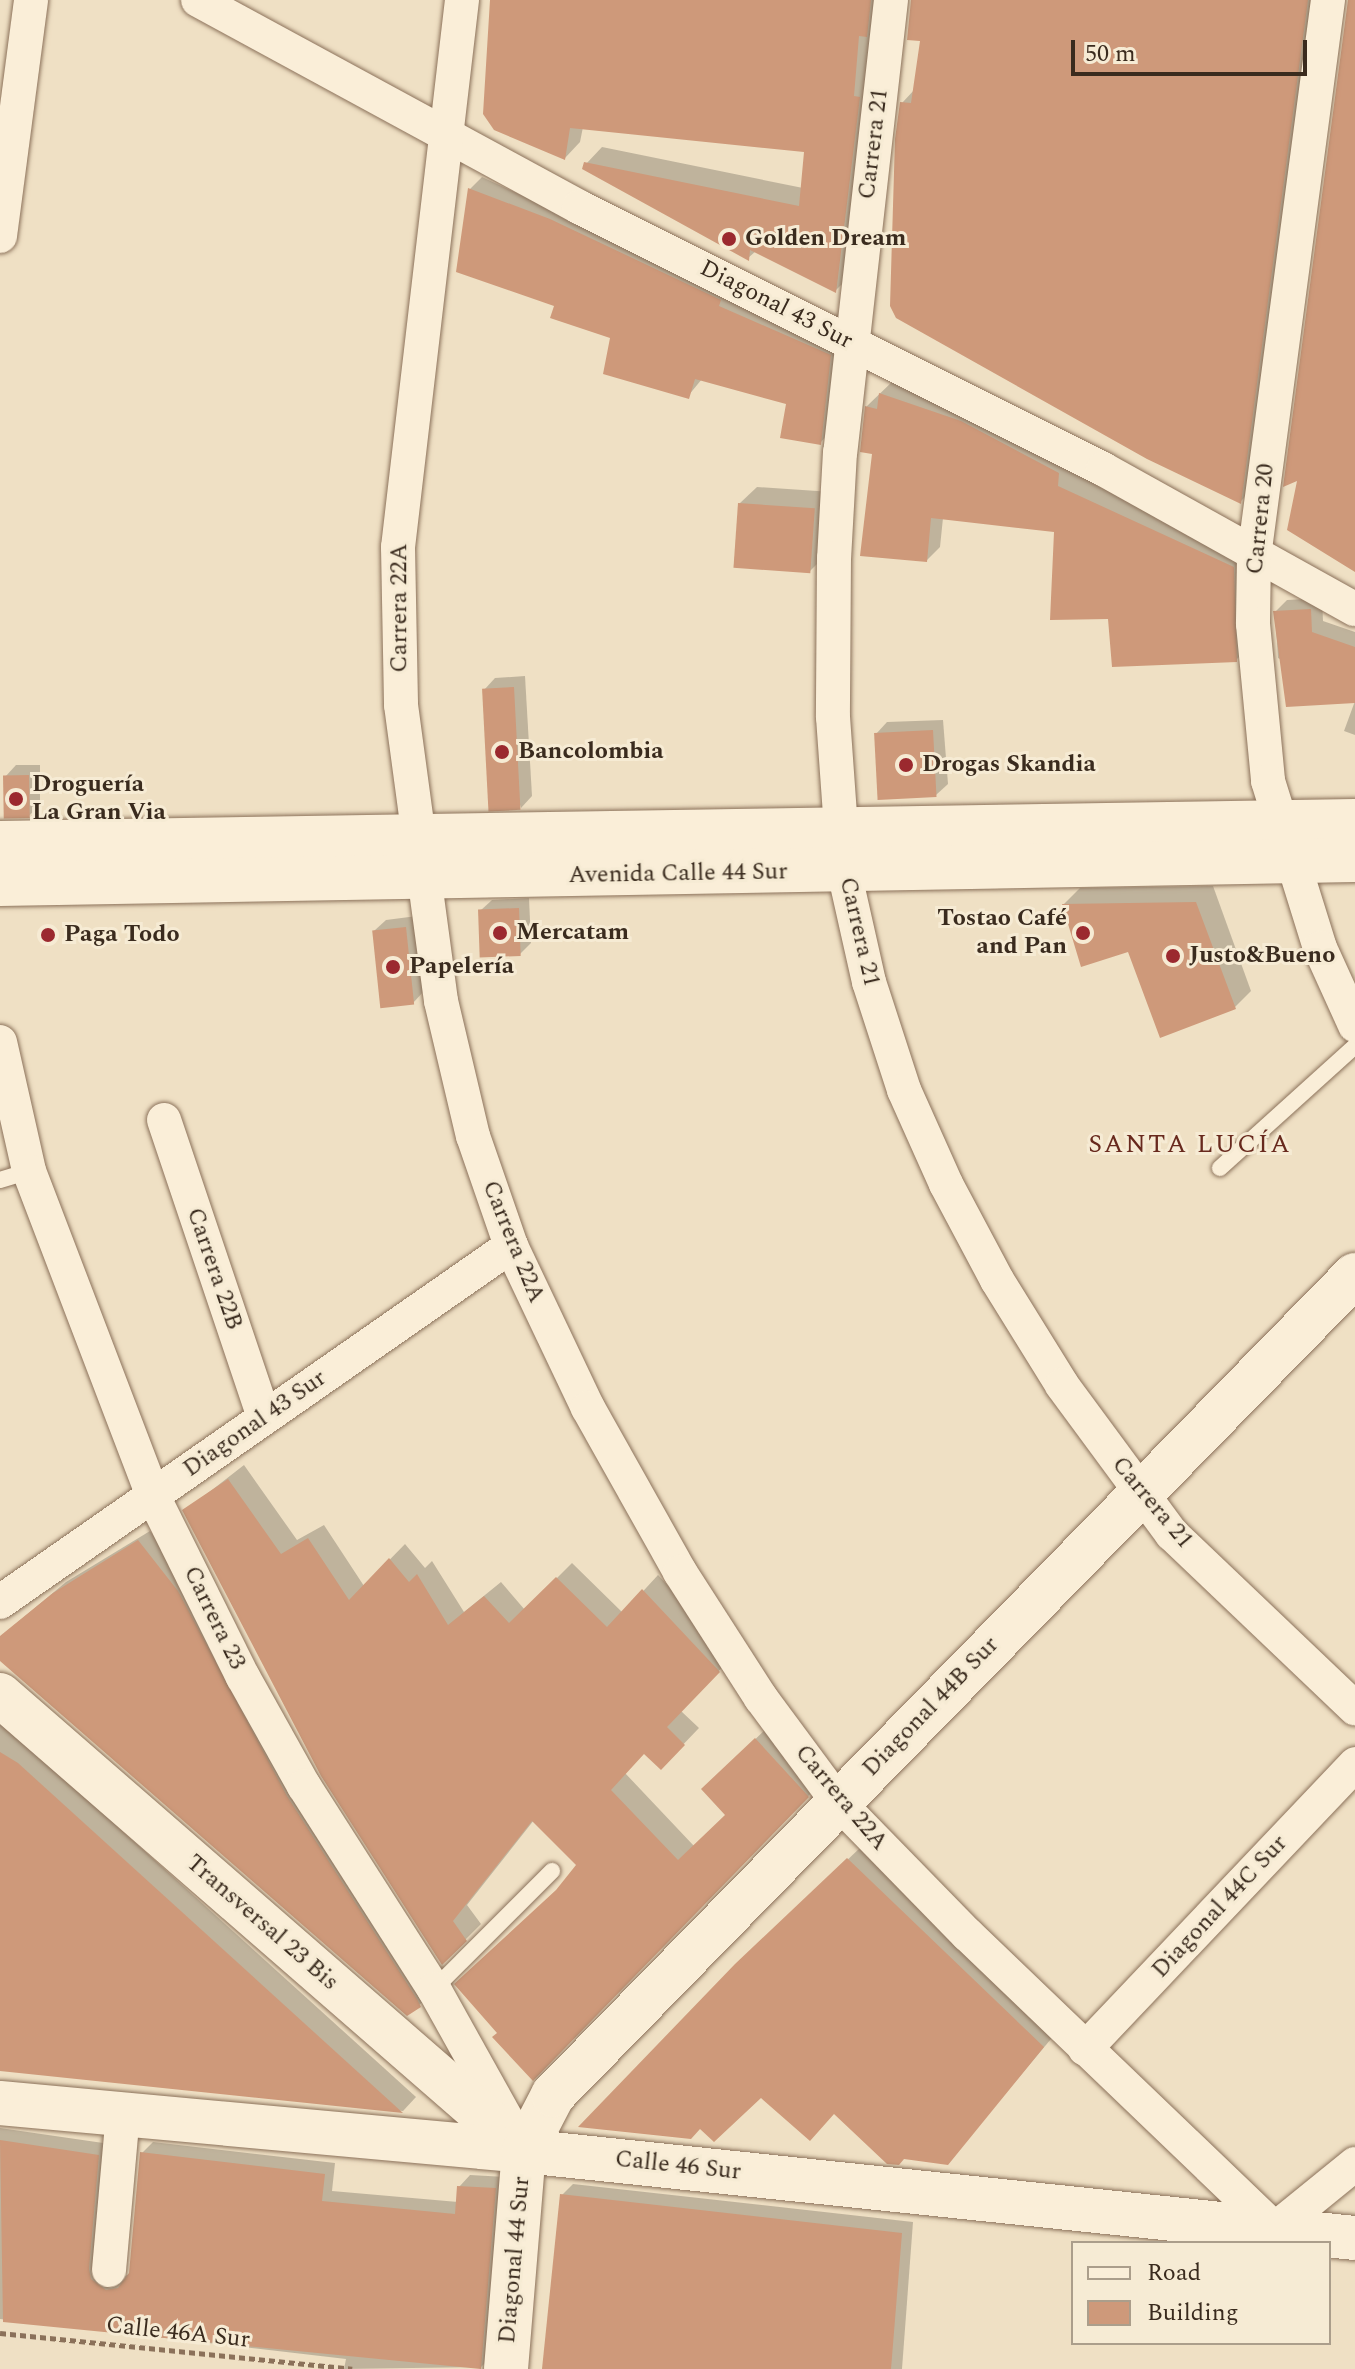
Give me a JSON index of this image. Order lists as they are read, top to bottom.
{
  "streets": {
    "street": [
      "Carrera 21",
      "Diagonal 43 Sur",
      "Carrera 20",
      "Carrera 22A",
      "Avenida Calle 44 Sur",
      "Carrera 22B",
      "Carrera 23",
      "Diagonal 44B Sur",
      "Diagonal 44C Sur",
      "Transversal 23 Bis",
      "Calle 46 Sur",
      "Diagonal 44 Sur"
    ],
    "path": ["Calle 46A Sur"]
  },
  "crossings": [
    ["Carrera 21", "Diagonal 43 Sur"],
    ["Carrera 21", "Avenida Calle 44 Sur"],
    ["Carrera 21", "Diagonal 44B Sur"],
    ["Diagonal 43 Sur", "Carrera 20"],
    ["Diagonal 43 Sur", "Carrera 22A"],
    ["Diagonal 43 Sur", "Carrera 22B"],
    ["Diagonal 43 Sur", "Carrera 23"],
    ["Carrera 20", "Avenida Calle 44 Sur"],
    ["Carrera 22A", "Avenida Calle 44 Sur"],
    ["Carrera 22A", "Diagonal 44B Sur"],
    ["Carrera 22A", "Diagonal 44C Sur"],
    ["Carrera 22A", "Calle 46 Sur"],
    ["Carrera 23", "Diagonal 44B Sur"],
    ["Carrera 23", "Transversal 23 Bis"],
    ["Carrera 23", "Calle 46 Sur"],
    ["Carrera 23", "Diagonal 44 Sur"],
    ["Diagonal 44B Sur", "Transversal 23 Bis"],
    ["Diagonal 44B Sur", "Calle 46 Sur"],
    ["Diagonal 44B Sur", "Diagonal 44 Sur"],
    ["Transversal 23 Bis", "Calle 46 Sur"],
    ["Transversal 23 Bis", "Diagonal 44 Sur"],
    ["Calle 46 Sur", "Diagonal 44 Sur"]
  ],
  "districts": ["SANTA LUCÍA"],
  "places": [
    "Golden Dream",
    "Bancolombia",
    "Drogas Skandia",
    "Droguería La Gran Via",
    "Mercatam",
    "Tostao Café and Pan",
    "Paga Todo",
    "Justo&Bueno",
    "Papelería"
  ],
  "legend": ["Road", "Building"],
  "scale_bar": "50 m"
}
